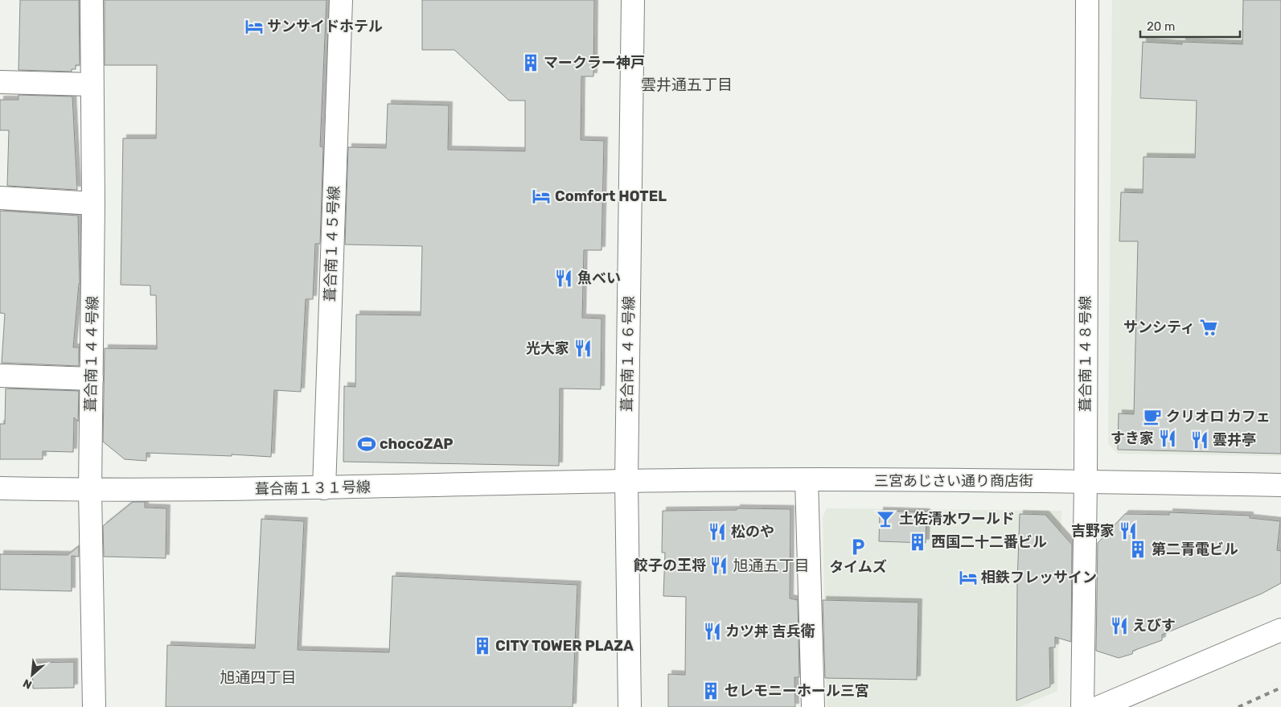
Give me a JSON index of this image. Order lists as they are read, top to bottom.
{
  "streets": {
    "street": [
      "葺合南１４５号線",
      "葺合南１４４号線",
      "葺合南１４６号線",
      "葺合南１４８号線",
      "三宮あじさい通り商店街",
      "葺合南１３１号線"
    ]
  },
  "crossings": [
    ["葺合南１４５号線", "葺合南１３１号線"],
    ["葺合南１４４号線", "葺合南１３１号線"],
    ["葺合南１４６号線", "三宮あじさい通り商店街"],
    ["葺合南１４６号線", "葺合南１３１号線"],
    ["葺合南１４８号線", "三宮あじさい通り商店街"],
    ["三宮あじさい通り商店街", "葺合南１３１号線"]
  ],
  "districts": ["雲井通五丁目", "旭通五丁目", "旭通四丁目"],
  "places": {
    "hotel": ["サンサイドホテル", "Comfort HOTEL", "相鉄フレッサイン"],
    "building": [
      "マークラー神戸",
      "西国二十二番ビル",
      "第二青電ビル",
      "CITY TOWER PLAZA",
      "セレモニーホール三宮"
    ],
    "restaurant": [
      "魚べい",
      "光大家",
      "すき家",
      "雲井亭",
      "吉野家",
      "松のや",
      "餃子の王将",
      "えびす",
      "カツ丼 吉兵衛"
    ],
    "supermarket": ["サンシティ"],
    "cafe": ["クリオロ カフェ"],
    "sports": ["chocoZAP"],
    "bar": ["土佐清水ワールド"],
    "parking": ["タイムズ"]
  },
  "scale_bar": "20 m",
  "north": "bottom left"
}
